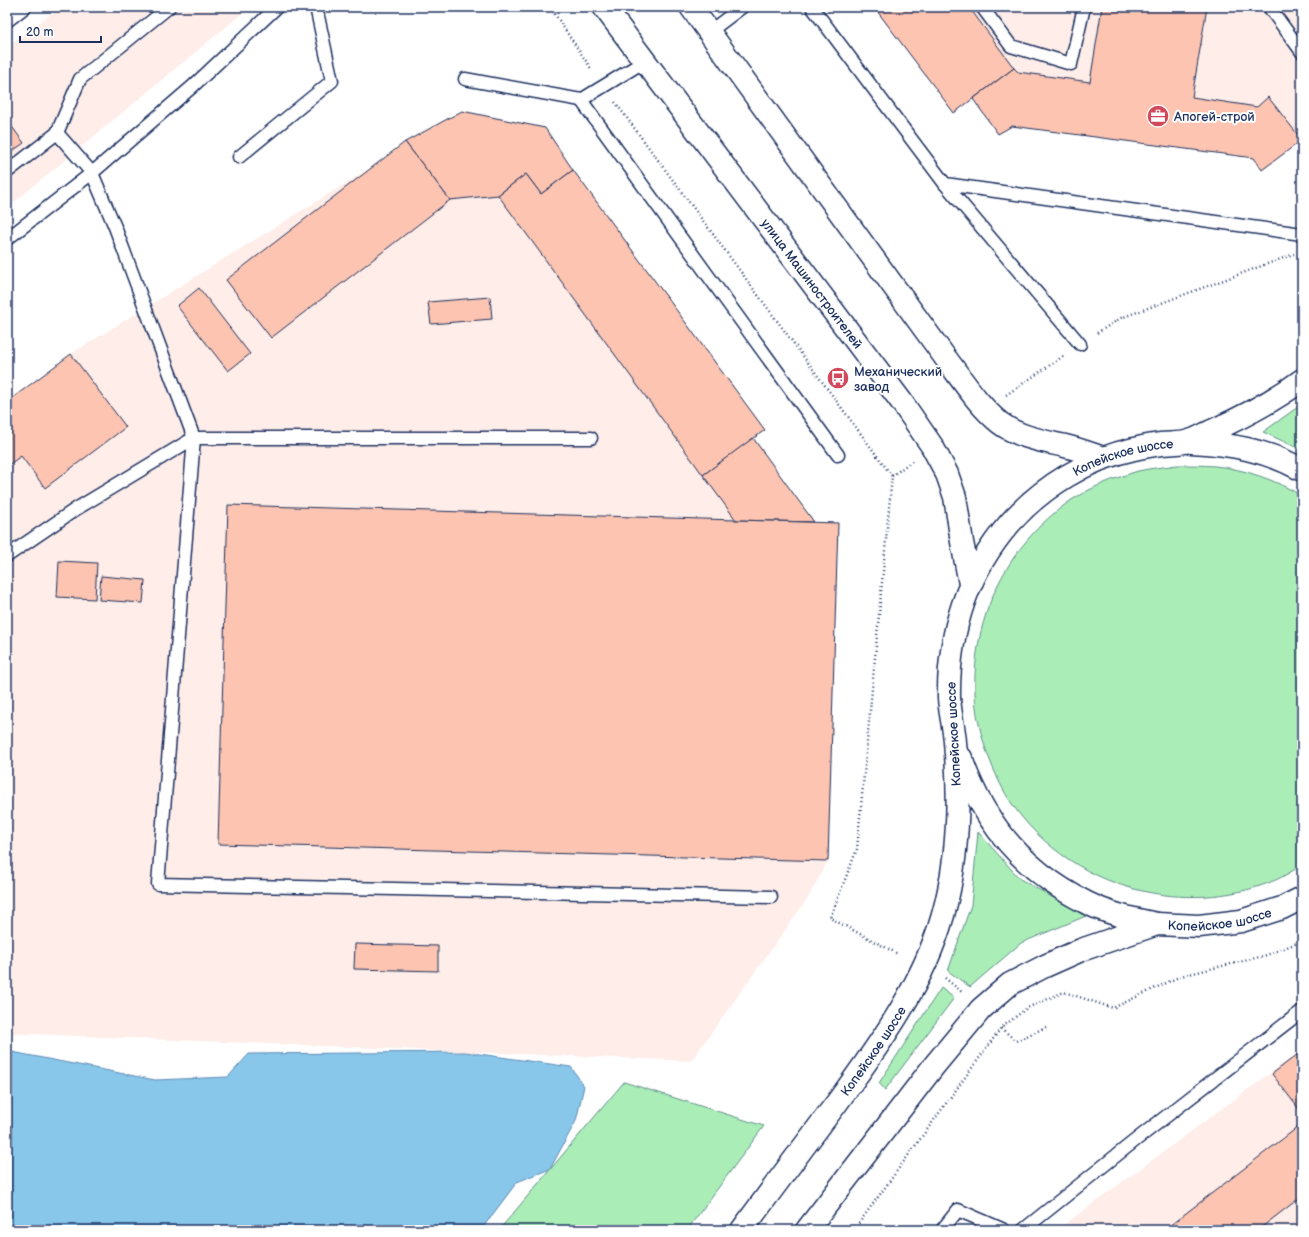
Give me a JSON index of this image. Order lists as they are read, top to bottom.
{
  "streets": {
    "main road": ["улица Машиностроителей", "Копейское шоссе"]
  },
  "crossings": [
    ["улица Машиностроителей", "Копейское шоссе"]
  ],
  "places": {
    "office": ["Апогей-строй"],
    "bus stop": ["Механический завод"]
  },
  "scale_bar": "20 m"
}
